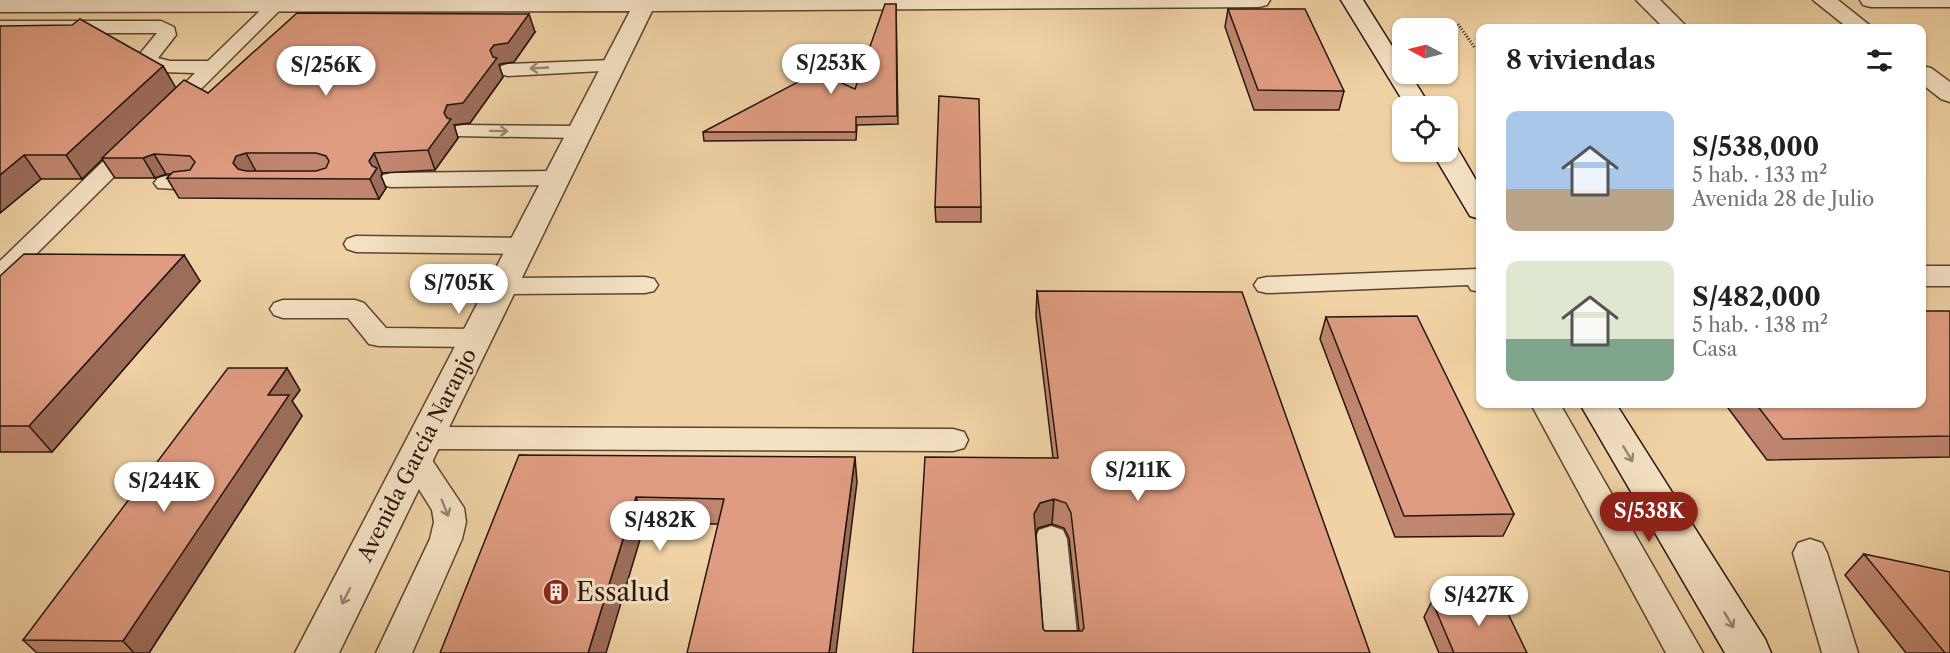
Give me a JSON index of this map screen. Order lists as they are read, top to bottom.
{
  "streets": {
    "street": ["Avenida García Naranjo"]
  },
  "places": {
    "building": ["Essalud"]
  },
  "north": "left",
  "page": {
    "heading": "8 viviendas",
    "price": [
      "S/253K",
      "S/256K",
      "S/705K",
      "S/211K",
      "S/244K",
      "S/538K",
      "S/482K",
      "S/427K"
    ],
    "list": [
      {
        "name": "S/538,000",
        "note": "5 hab. · 133 m² · Avenida 28 de Julio"
      },
      {
        "name": "S/482,000",
        "note": "5 hab. · 138 m² · Casa"
      }
    ]
  }
}
